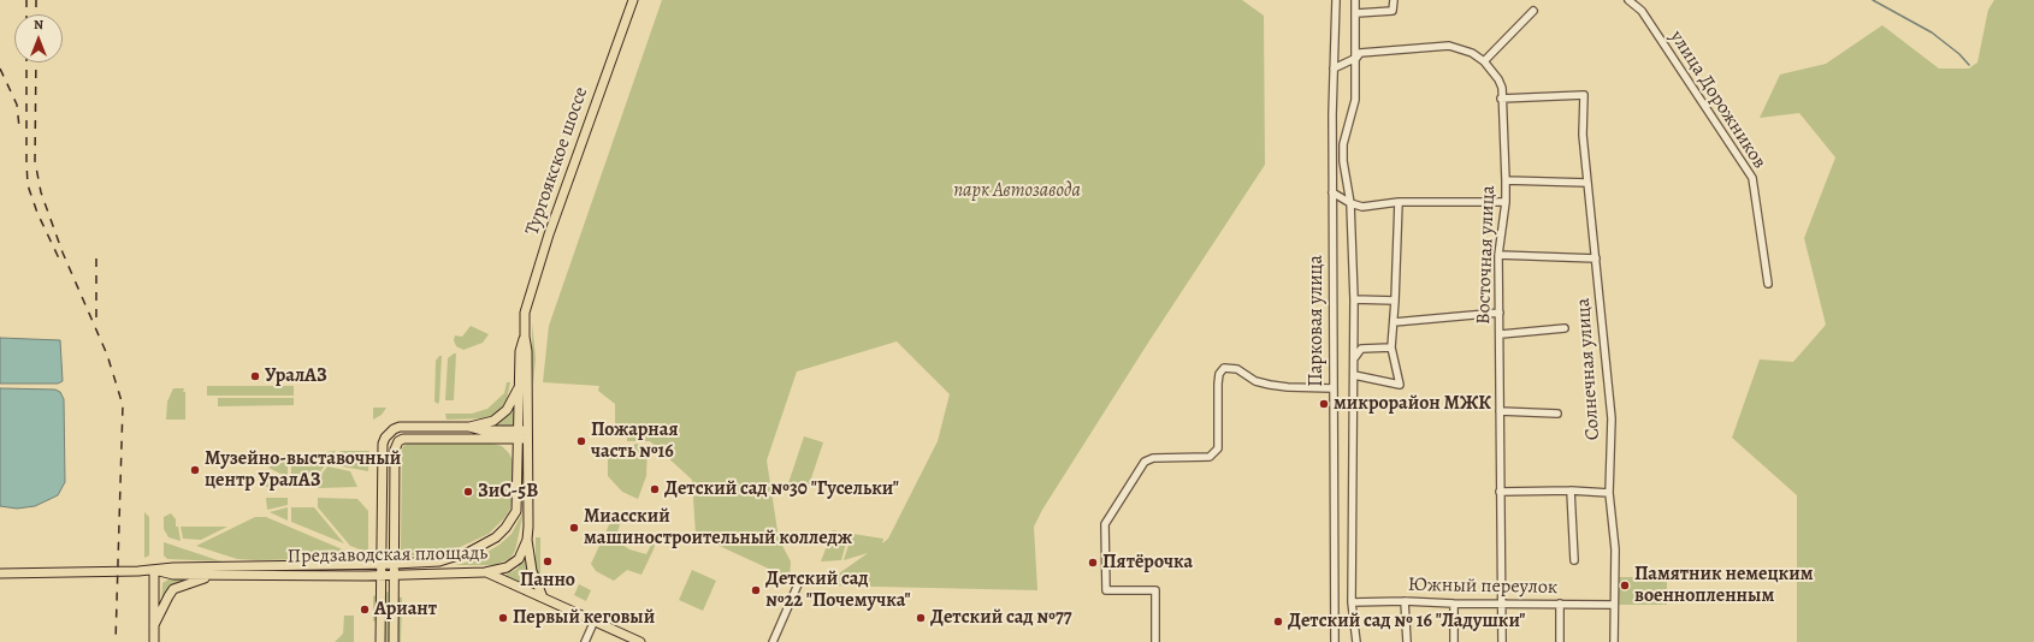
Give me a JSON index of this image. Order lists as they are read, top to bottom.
{
  "streets": {
    "main road": ["Тургоякское шоссе", "Предзаводская площадь"],
    "street": [
      "улица Дорожников",
      "Восточная улица",
      "Парковая улица",
      "Солнечная улица",
      "Южный переулок"
    ]
  },
  "crossings": [
    ["Тургоякское шоссе", "Предзаводская площадь"],
    ["Восточная улица", "Парковая улица"],
    ["Восточная улица", "Солнечная улица"],
    ["Восточная улица", "Южный переулок"],
    ["Солнечная улица", "Южный переулок"]
  ],
  "parks": ["парк Автозавода"],
  "places": [
    "УралАЗ",
    "микрорайон МЖК",
    "Пожарная часть №16",
    "Музейно-выставочный центр УралАЗ",
    "Детский сад №30 \"Гусельки\"",
    "ЗиС-5В",
    "Миасский машиностроительный колледж",
    "Панно",
    "Пятёрочка",
    "Памятник немецким военнопленным",
    "Детский сад №22 \"Почемучка\"",
    "Ариант",
    "Первый кеговый",
    "Детский сад №77",
    "Детский сад № 16 \"Ладушки\""
  ],
  "north": "top"
}
